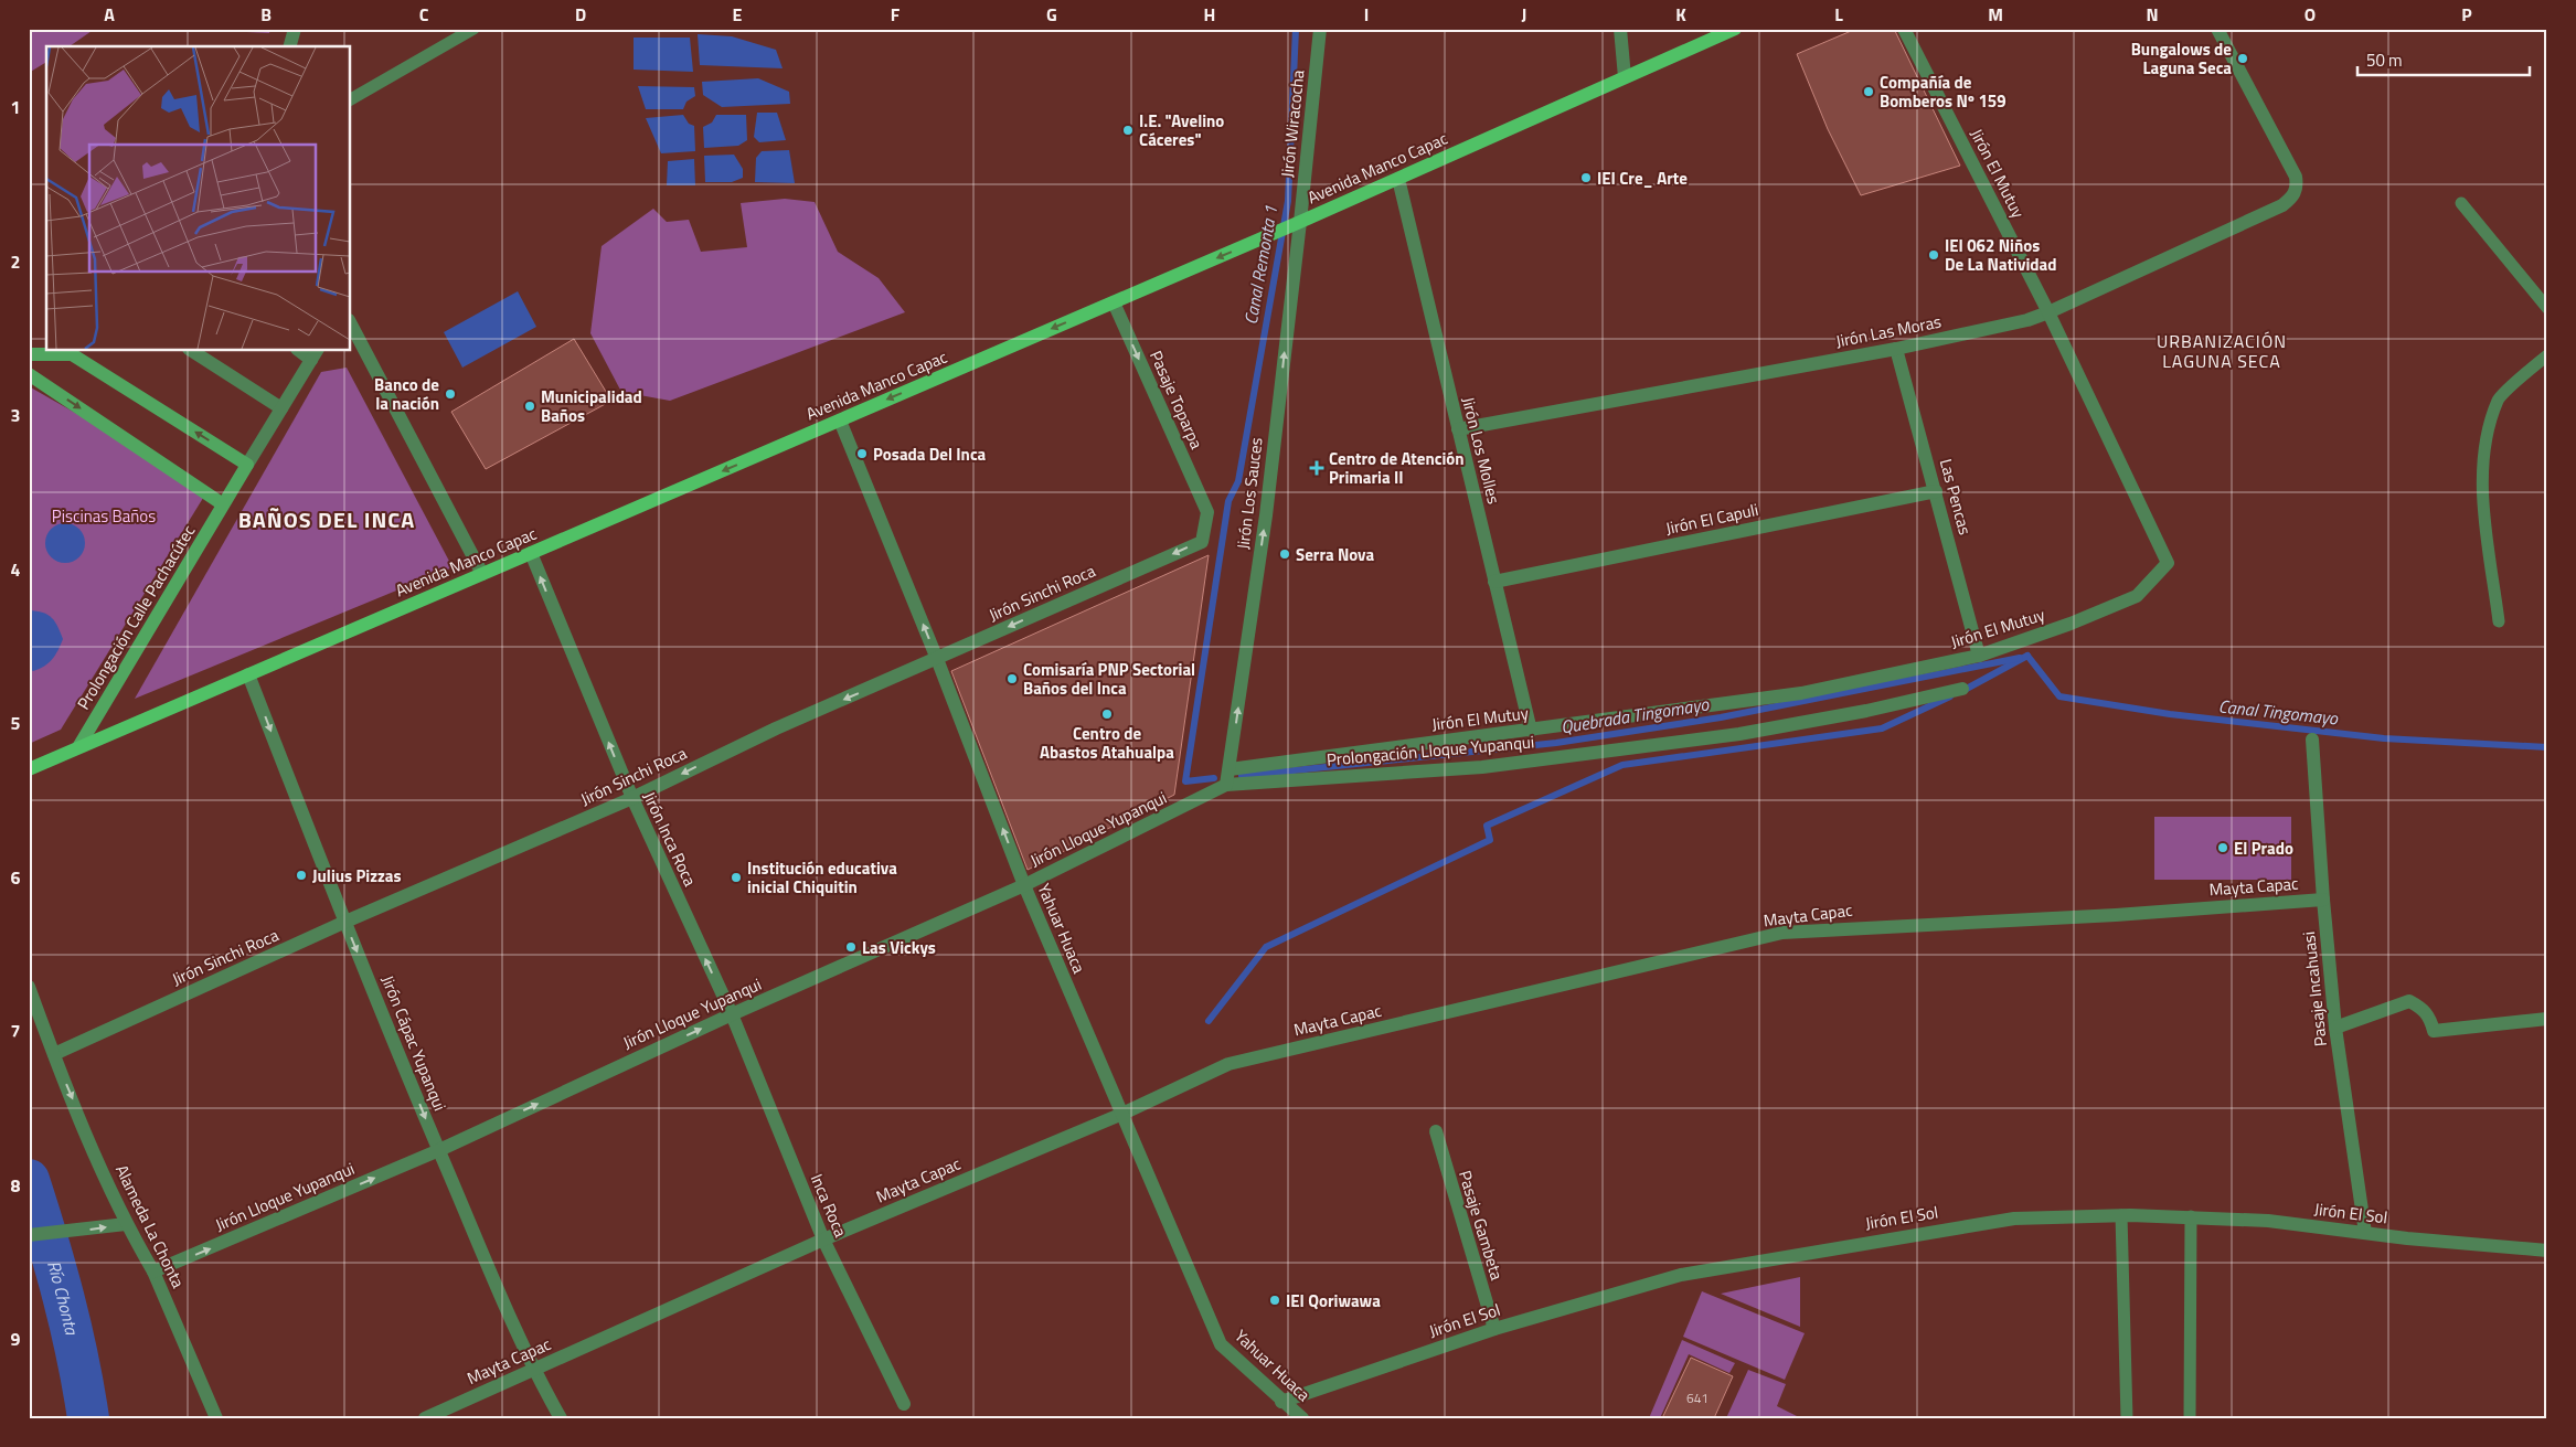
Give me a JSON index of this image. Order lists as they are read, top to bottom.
{
  "streets": {
    "main road": ["Avenida Manco Capac", "Prolongación Calle Pachacútec"],
    "street": [
      "Jirón Wiracocha",
      "Jirón El Mutuy",
      "Jirón Las Moras",
      "Pasaje Toparpa",
      "Jirón Los Molles",
      "Jirón Los Sauces",
      "Las Pencas",
      "Jirón El Capuli",
      "Jirón Sinchi Roca",
      "Prolongación Lloque Yupanqui",
      "Jirón Lloque Yupanqui",
      "Jirón Inca Roca",
      "Mayta Capac",
      "Yahuar Huaca",
      "Pasaje Incahuasi",
      "Jirón Cápac Yupanqui",
      "Inca Roca",
      "Jirón El Sol",
      "Pasaje Gambeta",
      "Alameda La Chonta"
    ]
  },
  "crossings": [
    ["Jirón Wiracocha", "Avenida Manco Capac"],
    ["Jirón Wiracocha", "Jirón Los Sauces"],
    ["Avenida Manco Capac", "Pasaje Toparpa"],
    ["Avenida Manco Capac", "Jirón Los Molles"],
    ["Avenida Manco Capac", "Jirón Los Sauces"],
    ["Avenida Manco Capac", "Prolongación Calle Pachacútec"],
    ["Avenida Manco Capac", "Jirón Inca Roca"],
    ["Avenida Manco Capac", "Yahuar Huaca"],
    ["Avenida Manco Capac", "Jirón Cápac Yupanqui"],
    ["Jirón El Mutuy", "Jirón Las Moras"],
    ["Jirón El Mutuy", "Jirón Los Molles"],
    ["Jirón El Mutuy", "Jirón Los Sauces"],
    ["Jirón El Mutuy", "Las Pencas"],
    ["Jirón Las Moras", "Jirón Los Molles"],
    ["Jirón Las Moras", "Las Pencas"],
    ["Pasaje Toparpa", "Jirón Sinchi Roca"],
    ["Jirón Los Molles", "Jirón El Capuli"],
    ["Las Pencas", "Jirón El Capuli"],
    ["Jirón Sinchi Roca", "Jirón Inca Roca"],
    ["Jirón Sinchi Roca", "Yahuar Huaca"],
    ["Jirón Sinchi Roca", "Jirón Cápac Yupanqui"],
    ["Jirón Sinchi Roca", "Alameda La Chonta"],
    ["Prolongación Lloque Yupanqui", "Jirón Lloque Yupanqui"],
    ["Jirón Lloque Yupanqui", "Jirón Inca Roca"],
    ["Jirón Lloque Yupanqui", "Yahuar Huaca"],
    ["Jirón Lloque Yupanqui", "Jirón Cápac Yupanqui"],
    ["Jirón Lloque Yupanqui", "Inca Roca"],
    ["Jirón Lloque Yupanqui", "Alameda La Chonta"],
    ["Jirón Inca Roca", "Inca Roca"],
    ["Mayta Capac", "Yahuar Huaca"],
    ["Mayta Capac", "Pasaje Incahuasi"],
    ["Mayta Capac", "Jirón Cápac Yupanqui"],
    ["Mayta Capac", "Inca Roca"],
    ["Yahuar Huaca", "Jirón El Sol"],
    ["Pasaje Incahuasi", "Jirón El Sol"],
    ["Jirón El Sol", "Pasaje Gambeta"]
  ],
  "one_way": [
    "Avenida Manco Capac",
    "Pasaje Toparpa",
    "Jirón Los Sauces",
    "Jirón Sinchi Roca",
    "Jirón Lloque Yupanqui",
    "Jirón Inca Roca",
    "Yahuar Huaca",
    "Jirón Cápac Yupanqui",
    "Alameda La Chonta"
  ],
  "districts": ["URBANIZACIÓN LAGUNA SECA", "BAÑOS DEL INCA"],
  "water": [
    "Canal Remonta 1",
    "Canal Tingomayo",
    "Quebrada Tingomayo",
    "Río Chonta"
  ],
  "parks": ["Piscinas Baños"],
  "places": {
    "other": [
      "Bungalows de Laguna Seca",
      "Compañía de Bomberos Nº 159",
      "I.E. \"Avelino Cáceres\"",
      "IEI Cre_ Arte",
      "IEI 062 Niños De La Natividad",
      "Banco de la nación",
      "Municipalidad Baños",
      "Posada Del Inca",
      "Serra Nova",
      "Comisaría PNP Sectorial Baños del Inca",
      "Centro de Abastos Atahualpa",
      "El Prado",
      "Julius Pizzas",
      "Institución educativa inicial Chiquitin",
      "Las Vickys",
      "IEI Qoriwawa"
    ],
    "health": ["Centro de Atención Primaria II"]
  },
  "house_numbers": ["641"],
  "scale_bar": "50 m",
  "grid": {
    "columns": [
      "A",
      "B",
      "C",
      "D",
      "E",
      "F",
      "G",
      "H",
      "I",
      "J",
      "K",
      "L",
      "M",
      "N",
      "O",
      "P"
    ],
    "rows": [
      "1",
      "2",
      "3",
      "4",
      "5",
      "6",
      "7",
      "8",
      "9"
    ]
  }
}
